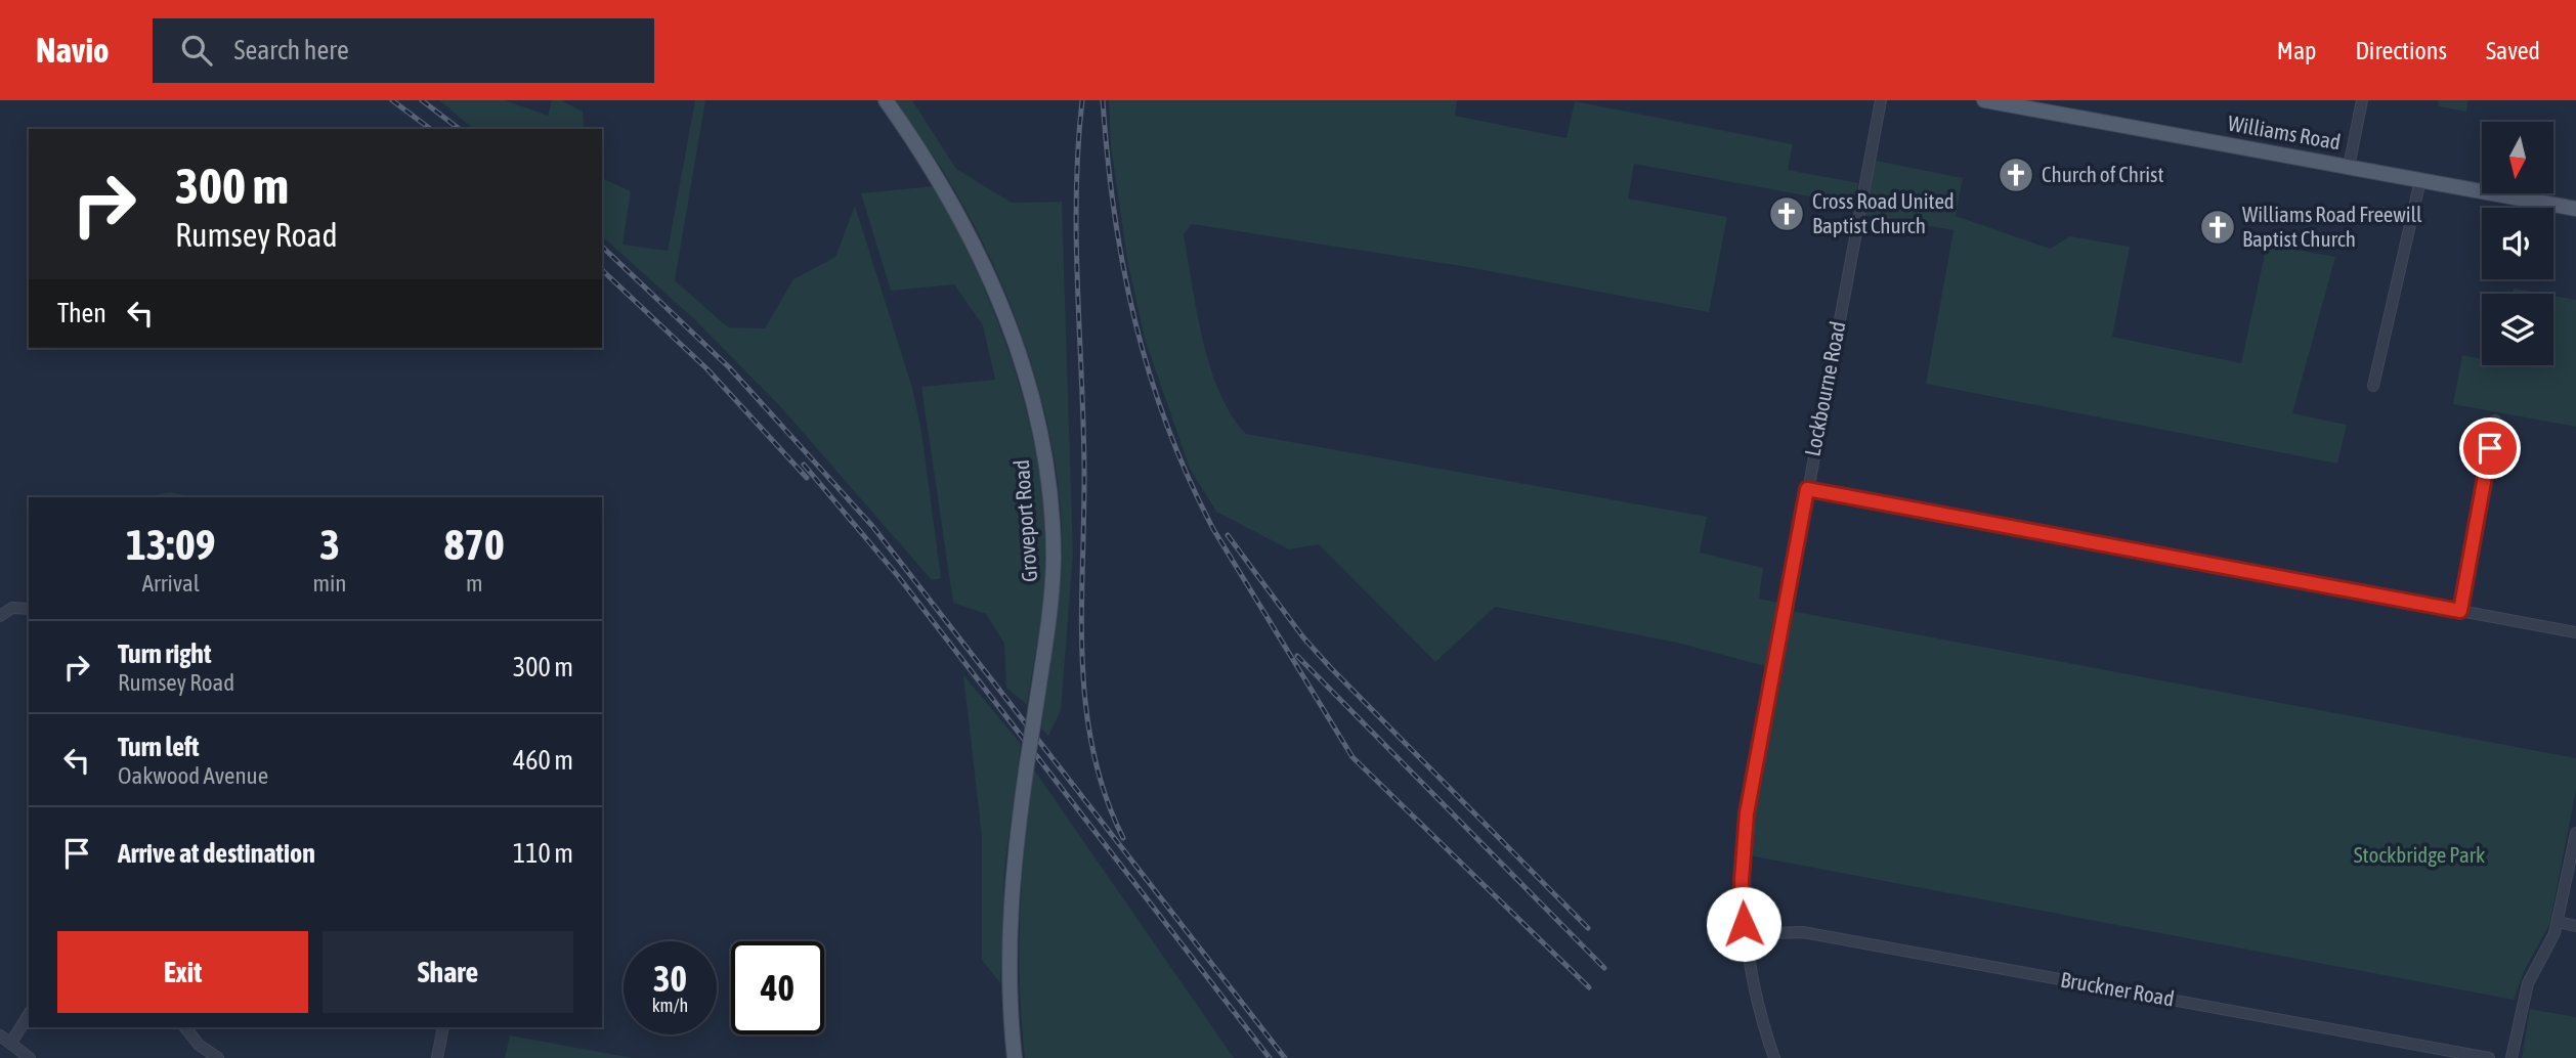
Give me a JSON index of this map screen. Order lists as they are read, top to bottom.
{
  "streets": {
    "main road": ["Williams Road", "Groveport Road"],
    "street": ["Lockbourne Road", "Bruckner Road"]
  },
  "crossings": [
    ["Lockbourne Road", "Bruckner Road"]
  ],
  "parks": ["Stockbridge Park"],
  "places": {
    "church": ["Church of Christ", "Cross Road United Baptist Church", "Williams Road Freewill Baptist Church"]
  },
  "north": "bottom",
  "page": {
    "header": "Navio",
    "search": "Search here",
    "nav": ["Map", "Directions", "Saved"],
    "turn": ["300 m", "Rumsey Road"],
    "then": "Then",
    "eta": [
      "13:09",
      "Arrival",
      "3",
      "min",
      "870",
      "m"
    ],
    "list": [
      {
        "name": "Turn right",
        "note": "Rumsey Road",
        "value": "300 m"
      },
      {
        "name": "Turn left",
        "note": "Oakwood Avenue",
        "value": "460 m"
      },
      {
        "name": "Arrive at destination",
        "value": "110 m"
      }
    ],
    "buttons": ["Exit", "Share"],
    "speed": "30 km/h",
    "limit": "40"
  }
}
